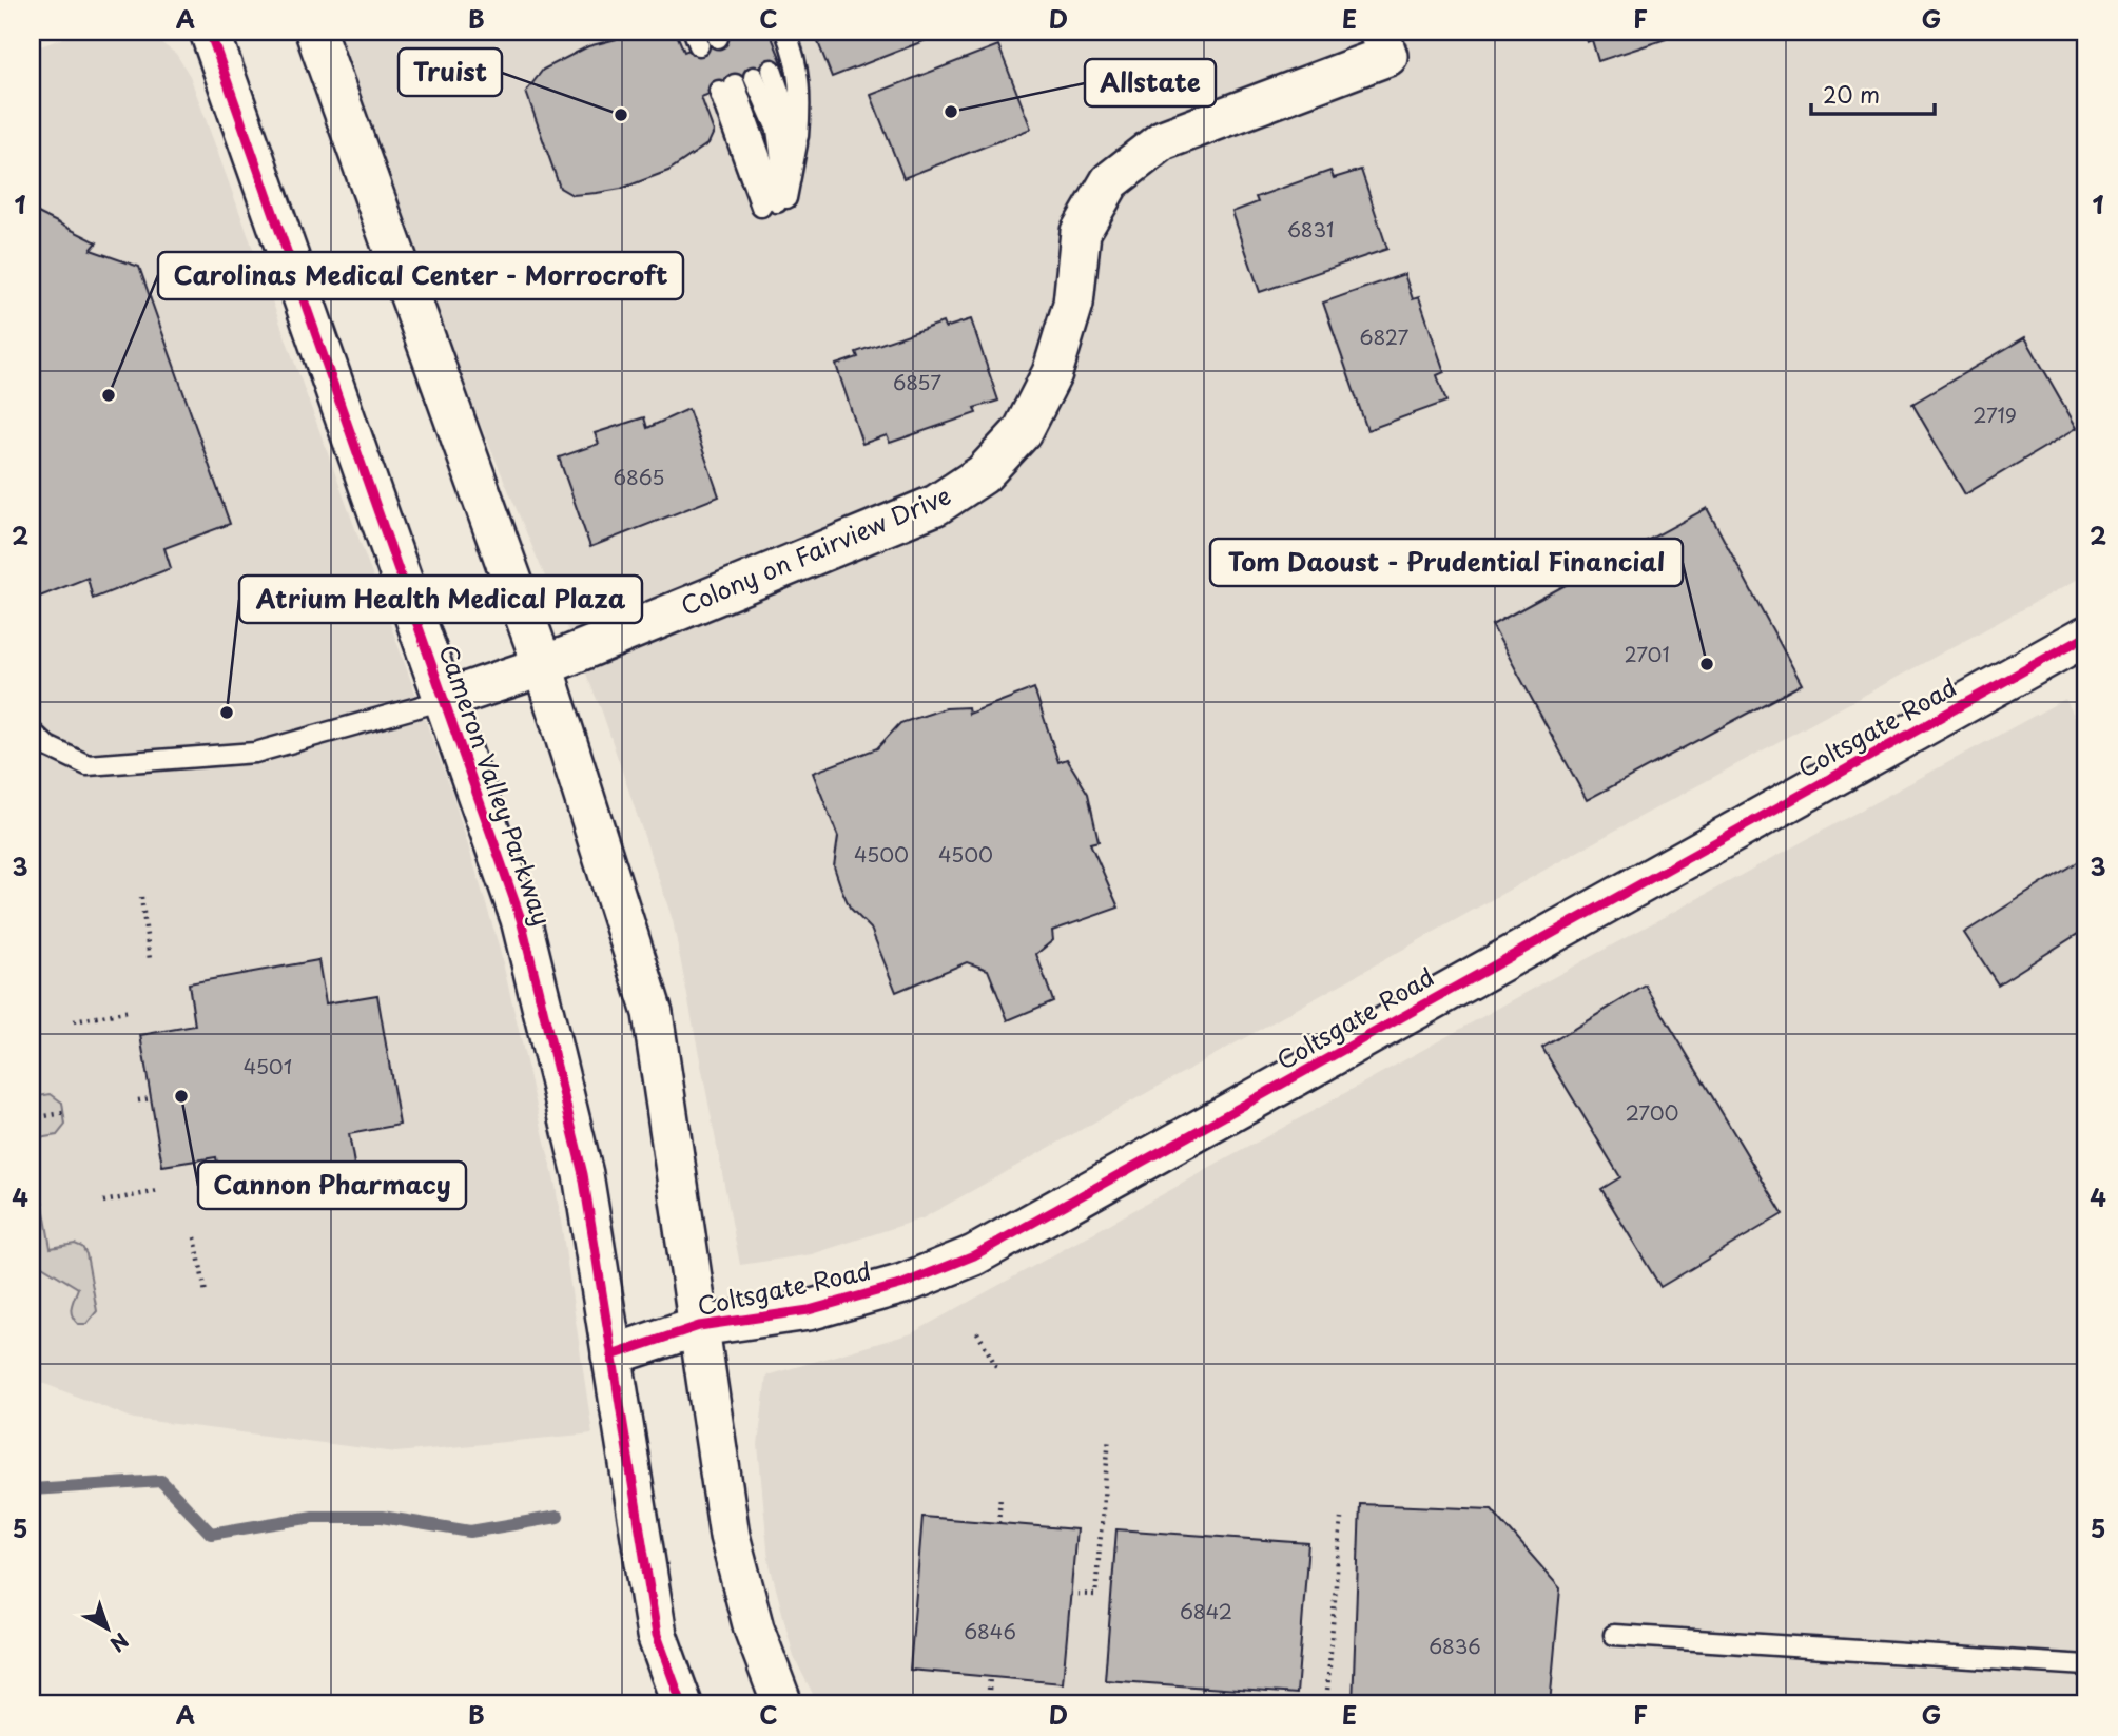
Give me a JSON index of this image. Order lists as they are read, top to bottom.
{
  "streets": {
    "street": ["Colony on Fairview Drive", "Coltsgate Road", "Cameron Valley Parkway"]
  },
  "crossings": [
    ["Colony on Fairview Drive", "Cameron Valley Parkway"],
    ["Coltsgate Road", "Cameron Valley Parkway"]
  ],
  "places": [
    "Allstate",
    "Truist",
    "Carolinas Medical Center - Morrocroft",
    "Tom Daoust - Prudential Financial",
    "Atrium Health Medical Plaza",
    "Cannon Pharmacy"
  ],
  "house_numbers": [
    "6831",
    "6827",
    "6857",
    "2719",
    "6865",
    "2701",
    "4500",
    "4500",
    "4501",
    "2700",
    "6842",
    "6846",
    "6836"
  ],
  "scale_bar": "20 m",
  "north": "bottom right",
  "grid": {
    "columns": [
      "A",
      "B",
      "C",
      "D",
      "E",
      "F",
      "G"
    ],
    "rows": [
      "1",
      "2",
      "3",
      "4",
      "5"
    ]
  }
}
